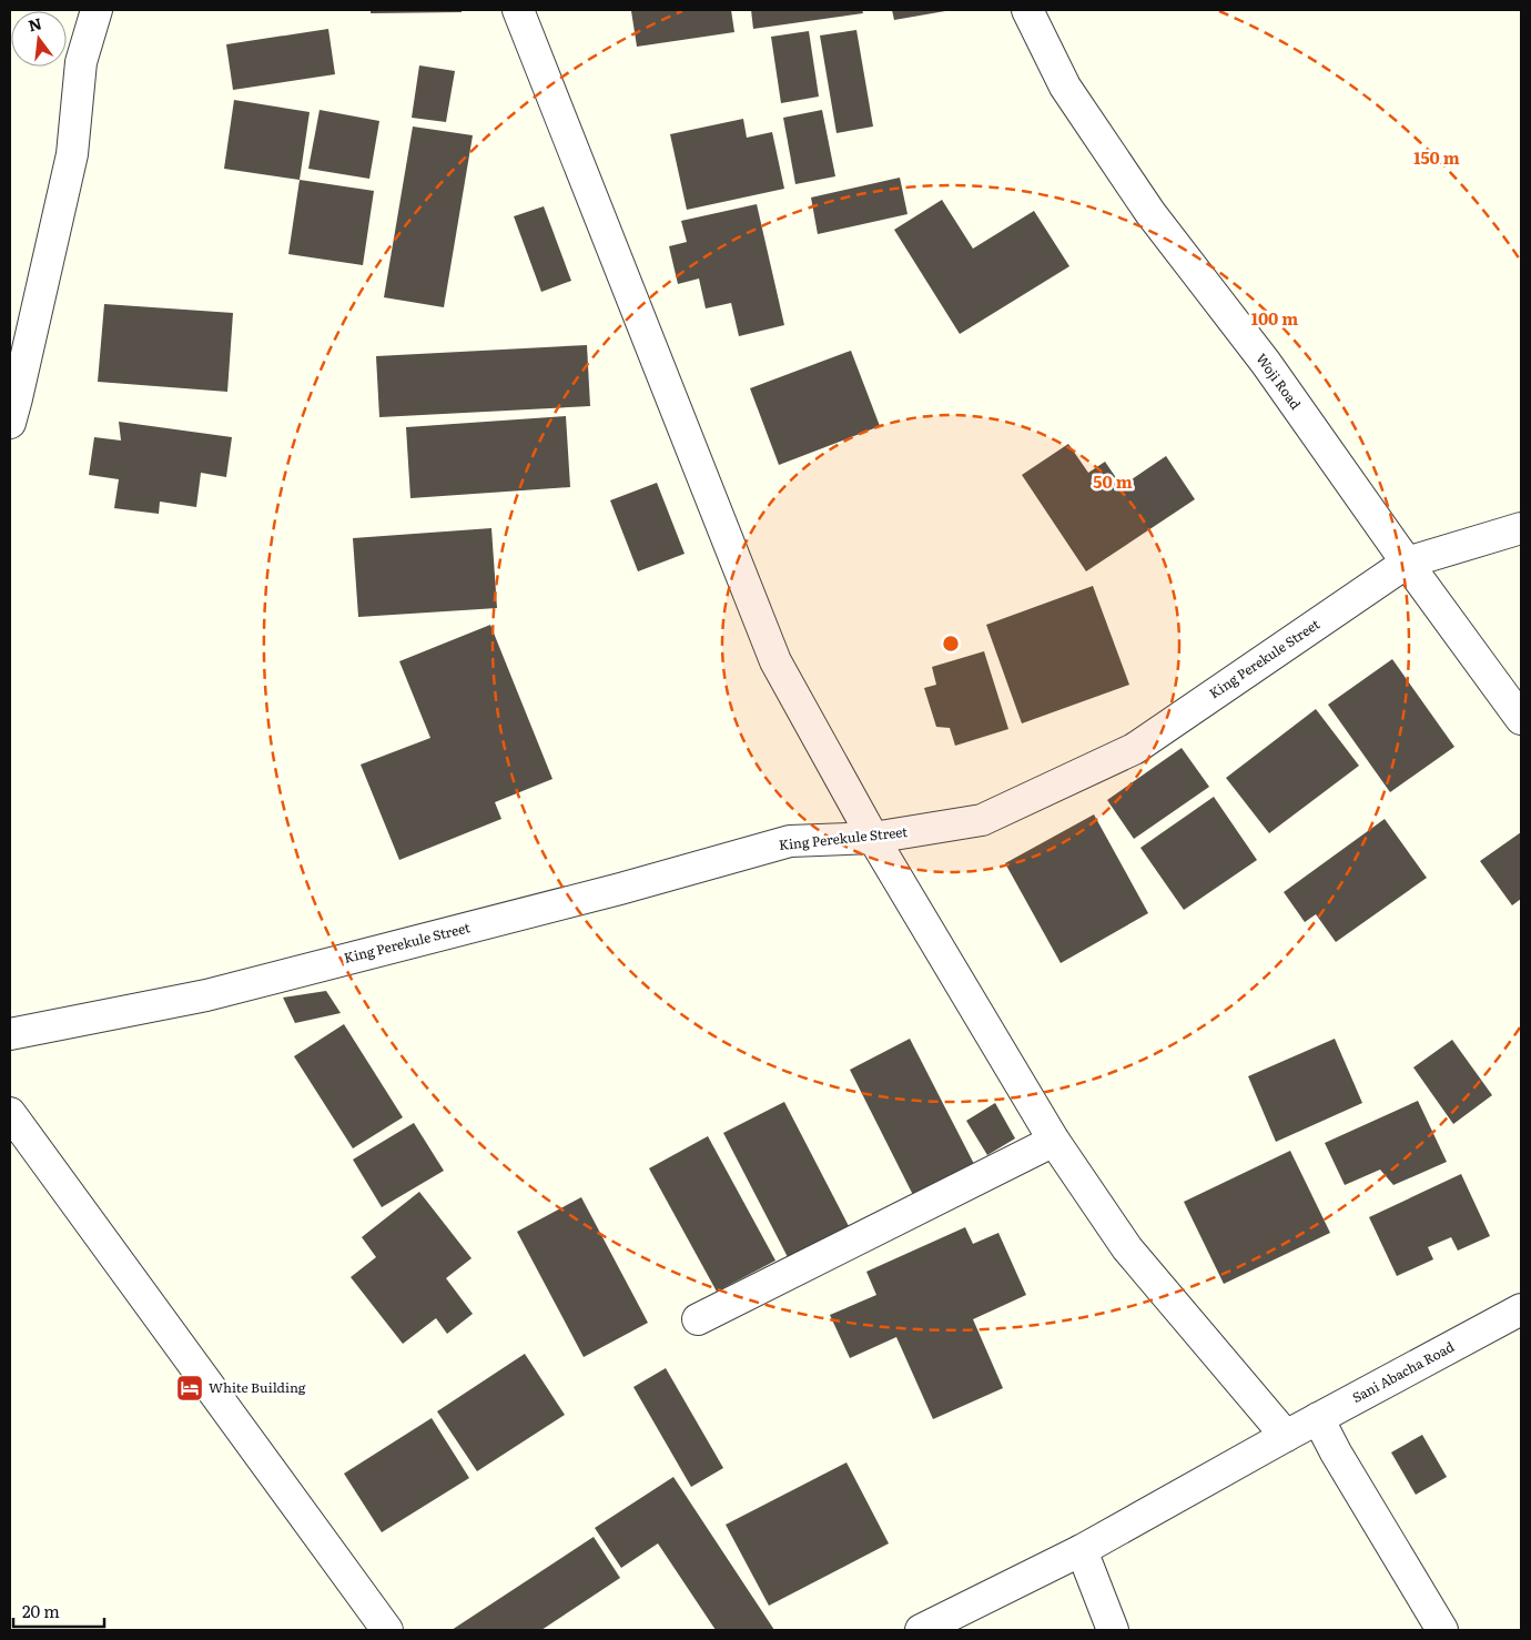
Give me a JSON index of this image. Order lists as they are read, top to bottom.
{
  "streets": {
    "street": ["Woji Road", "King Perekule Street", "Sani Abacha Road"]
  },
  "crossings": [
    ["Woji Road", "King Perekule Street"]
  ],
  "places": {
    "hotel": ["White Building"]
  },
  "scale_bar": "20 m",
  "north": "top",
  "rings": ["150 m", "100 m", "50 m"]
}
